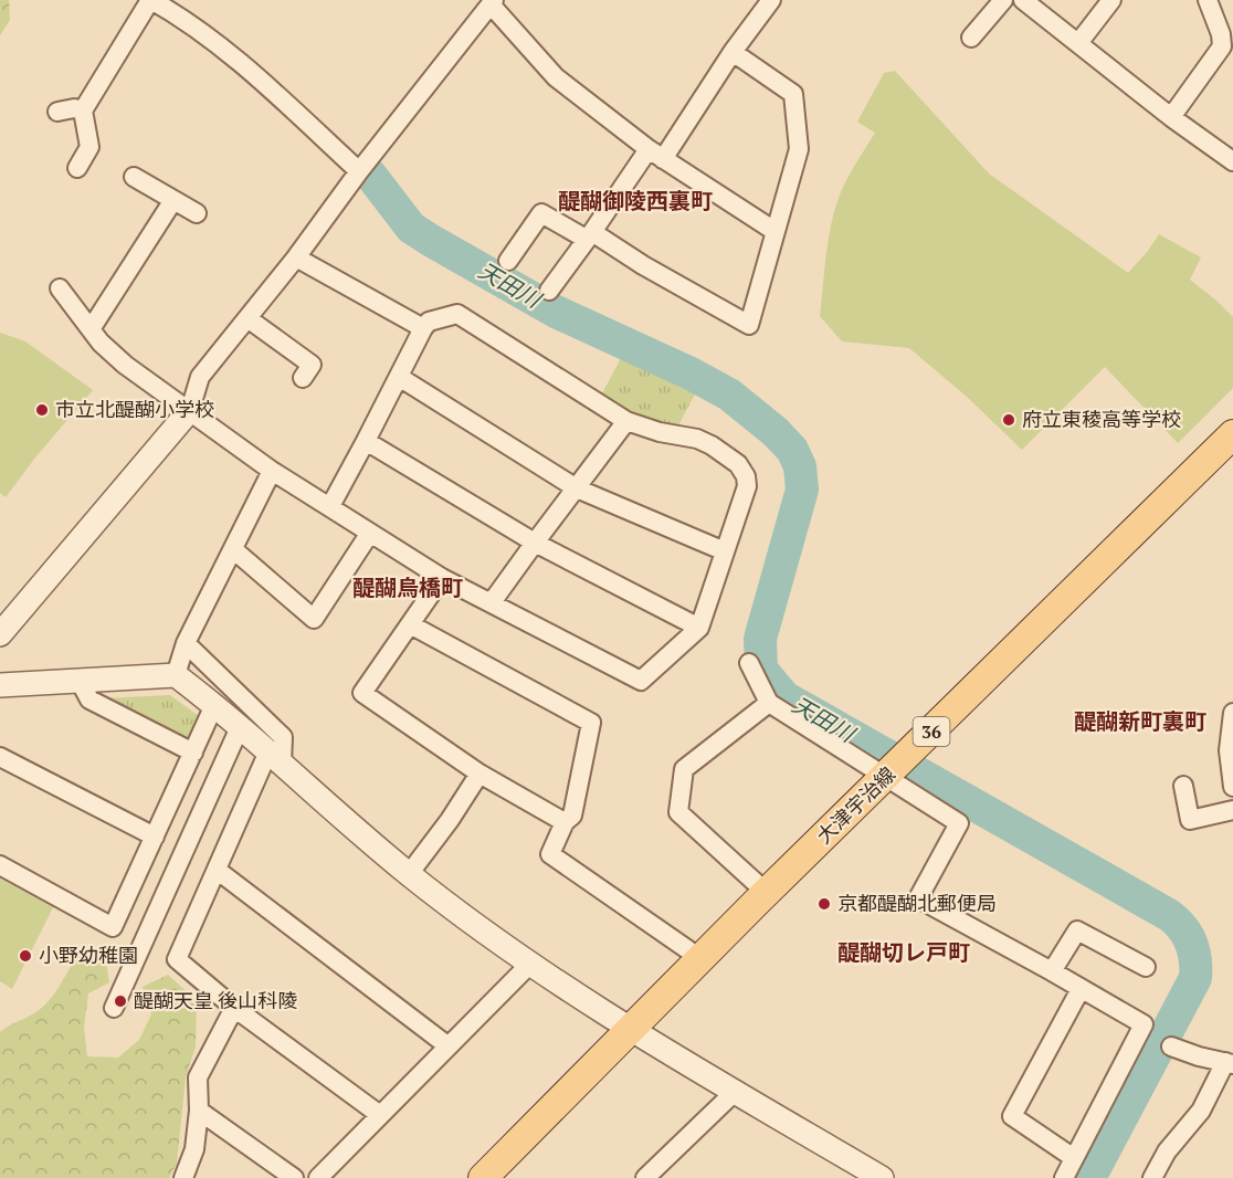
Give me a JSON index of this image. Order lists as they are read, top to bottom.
{
  "streets": {
    "main road": ["36", "大津宇治線"]
  },
  "districts": [
    "醍醐御陵西裏町",
    "醍醐烏橋町",
    "醍醐新町裏町",
    "醍醐切レ戸町"
  ],
  "water": ["天田川"],
  "places": [
    "市立北醍醐小学校",
    "府立東稜高等学校",
    "京都醍醐北郵便局",
    "小野幼稚園",
    "醍醐天皇 後山科陵"
  ]
}
